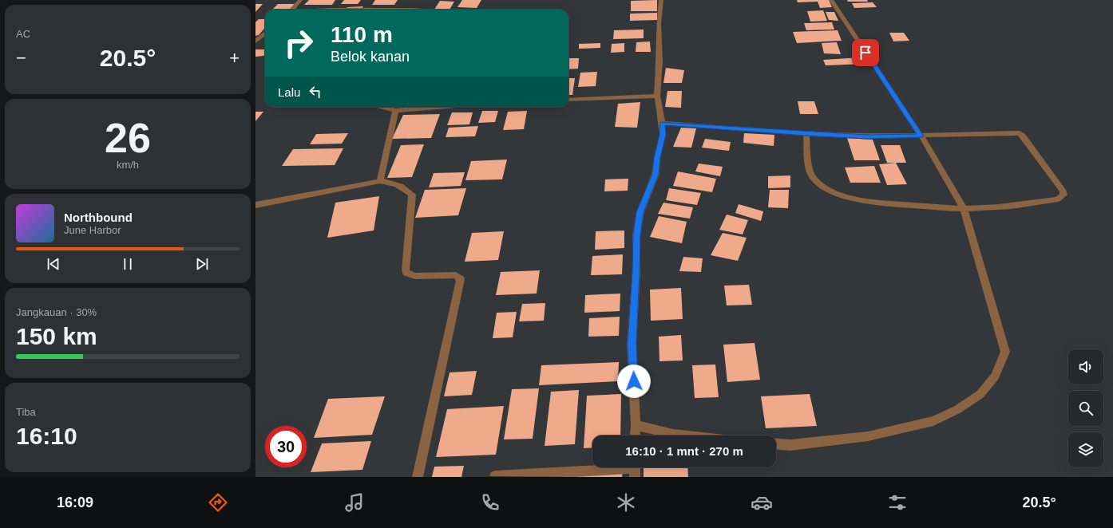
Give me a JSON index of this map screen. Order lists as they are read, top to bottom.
{
  "page": {
    "tile": [
      "AC",
      ["26", "km/h"],
      ["Jangkauan · 30%", "150 km"],
      ["Tiba", "16:10"]
    ],
    "turn": ["110 m", "Belok kanan"],
    "heat": ["−", "20.5°", "+"],
    "then": "Lalu",
    "song": ["Northbound", "June Harbor"],
    "limit": "30",
    "trip": "16:10 · 1 mnt · 270 m",
    "tabs": ["16:09", "20.5°"]
  }
}
